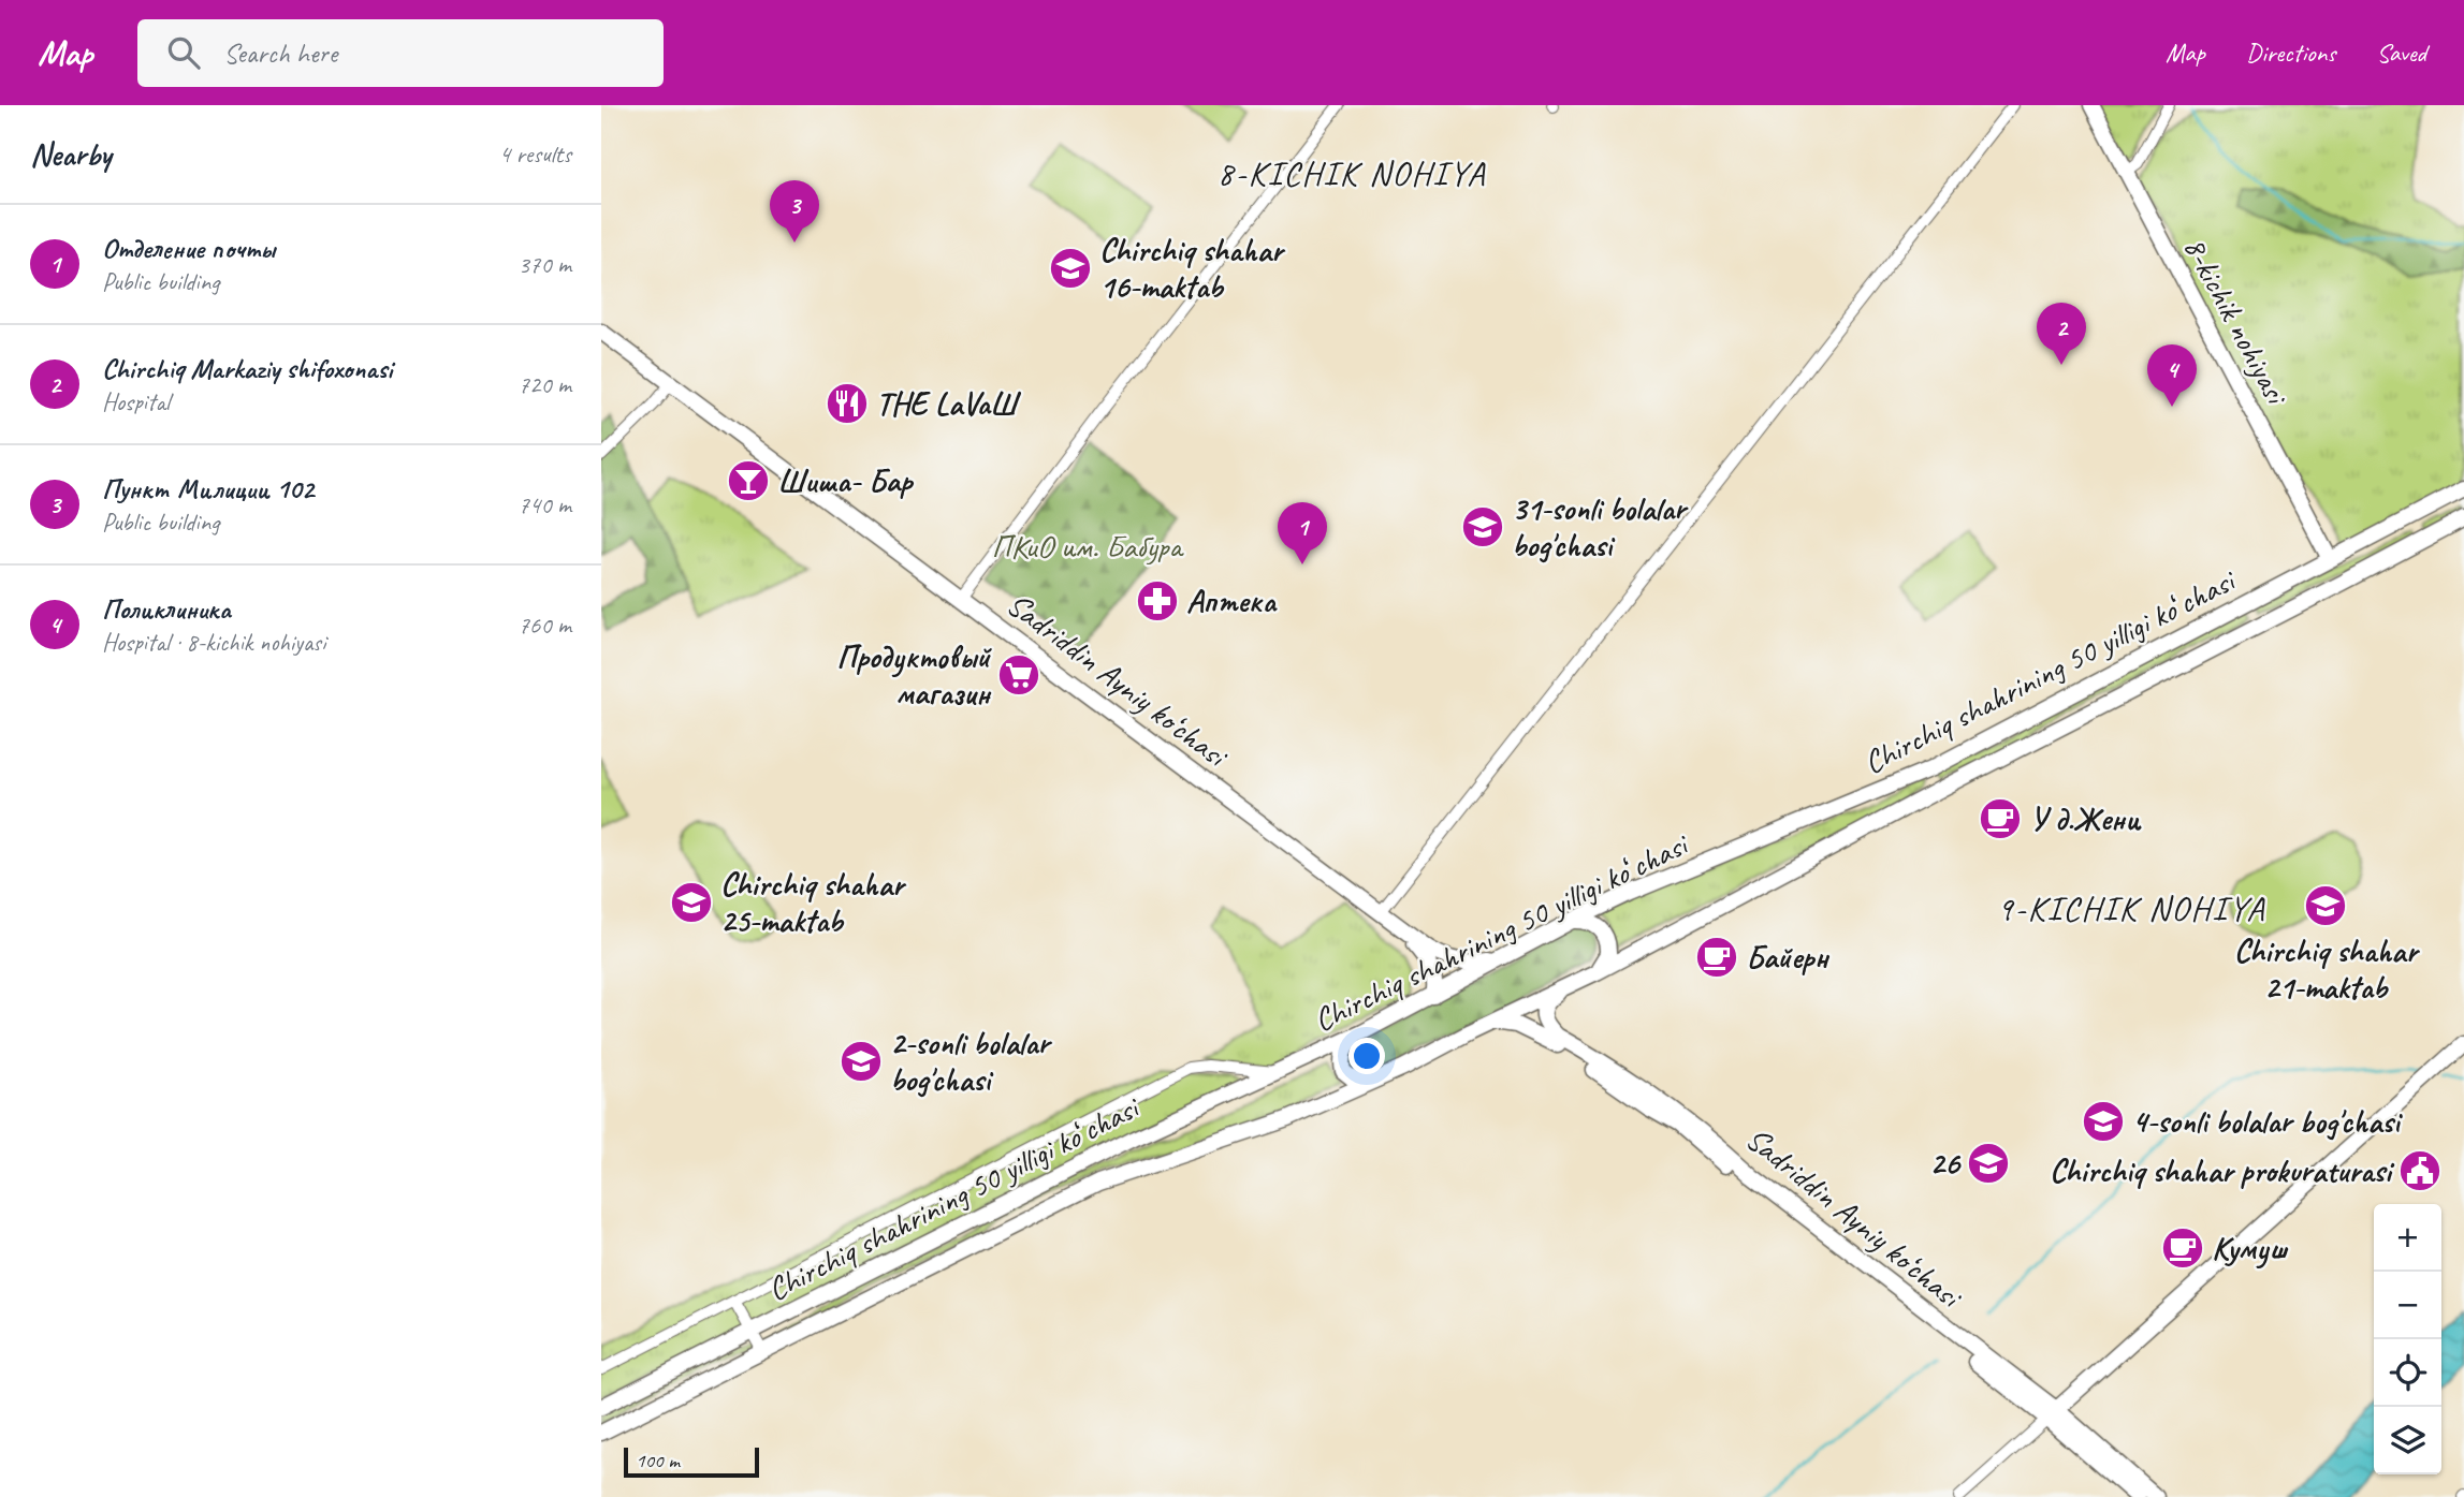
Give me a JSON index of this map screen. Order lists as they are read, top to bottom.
{
  "streets": {
    "main road": ["8-kichik nohiyasi", "Chirchiq shahrining 50 yilligi koʻchasi", "Sadriddin Ayniy ko‘chasi"]
  },
  "crossings": [
    ["8-kichik nohiyasi", "Chirchiq shahrining 50 yilligi koʻchasi"],
    ["Chirchiq shahrining 50 yilligi koʻchasi", "Sadriddin Ayniy ko‘chasi"]
  ],
  "districts": ["8-KICHIK NOHIYA", "9-KICHIK NOHIYA"],
  "parks": ["ПКиО им. Бабура"],
  "places": {
    "school or university": [
      "Chirchiq shahar 16-maktab",
      "31-sonli bolalar bog'chasi",
      "Chirchiq shahar 25-maktab",
      "Chirchiq shahar 21-maktab",
      "2-sonli bolalar bog'chasi",
      "4-sonli bolalar bog'chasi",
      "26"
    ],
    "restaurant": ["THE LaVaШ"],
    "bar": ["Шиша- Бар"],
    "pharmacy": ["Аптека"],
    "supermarket": ["Продуктовый магазин"],
    "cafe": ["У д.Жени", "Байерн", "Кумуш"],
    "public building": ["Chirchiq shahar prokuraturasi"]
  },
  "scale_bar": "100 m",
  "page": {
    "header": "Map",
    "search": "Search here",
    "nav": ["Map", "Directions", "Saved"],
    "heading": ["Nearby", "4 results"],
    "pins": [
      "3",
      "2",
      "4",
      "1"
    ],
    "list": [
      {
        "mark": "1",
        "name": "Отделение почты",
        "note": "Public building",
        "value": "370 m"
      },
      {
        "mark": "2",
        "name": "Chirchiq Markaziy shifoxonasi",
        "note": "Hospital",
        "value": "720 m"
      },
      {
        "mark": "3",
        "name": "Пункт Милиции 102",
        "note": "Public building",
        "value": "740 m"
      },
      {
        "mark": "4",
        "name": "Поликлиника",
        "note": "Hospital · 8-kichik nohiyasi",
        "value": "760 m"
      }
    ],
    "map_buttons": ["+", "−"],
    "scale": "100 m"
  }
}
